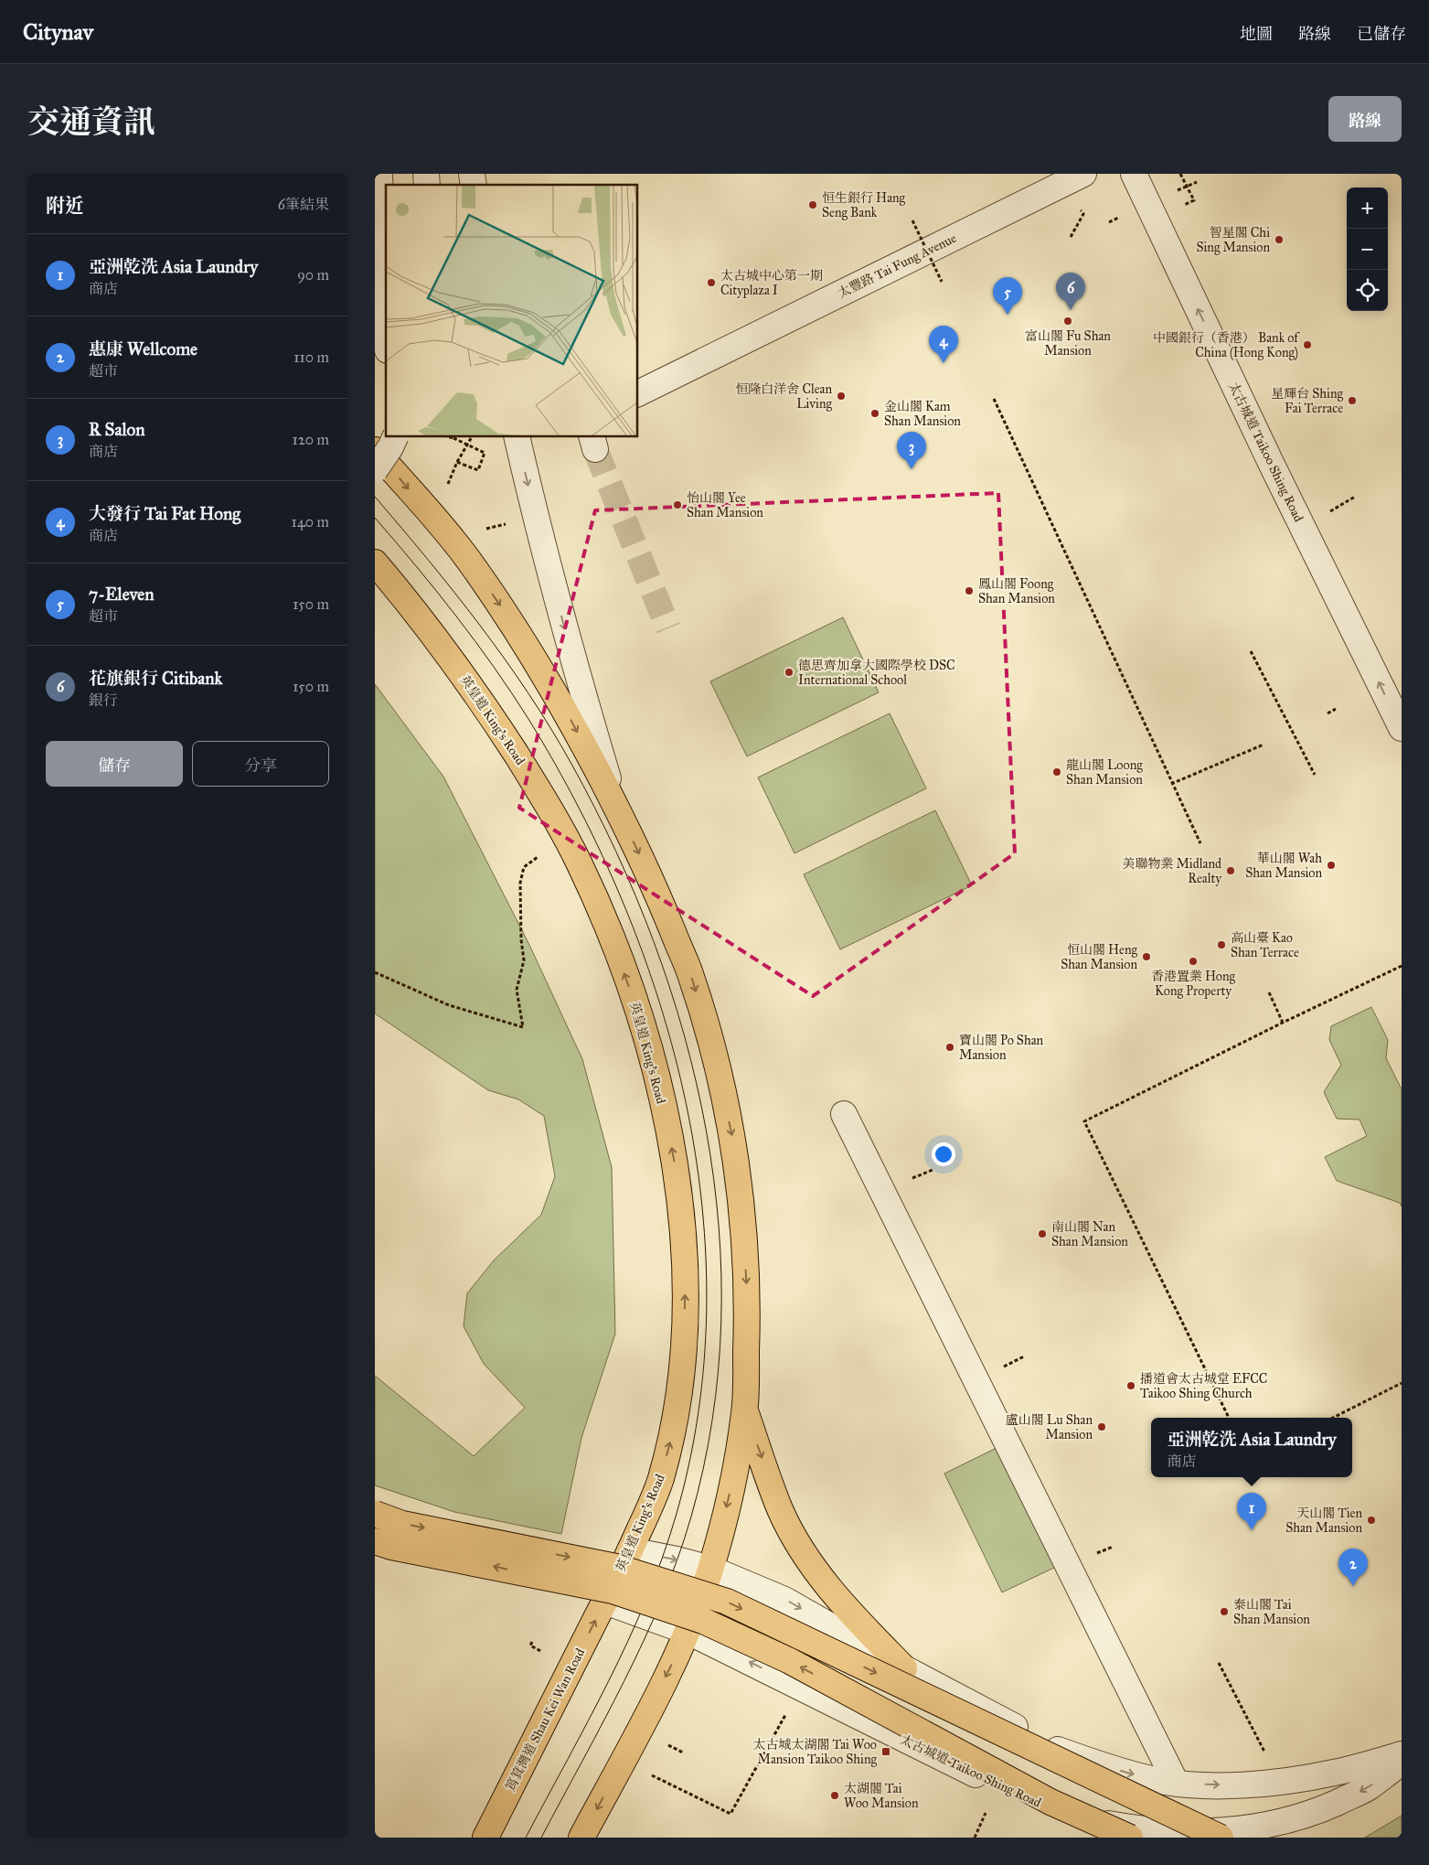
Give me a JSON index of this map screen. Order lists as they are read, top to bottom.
{
  "streets": {
    "main road": ["英皇道 King's Road", "筲箕灣道 Shau Kei Wan Road"],
    "street": ["太豐路 Tai Fung Avenue", "太古城道 Taikoo Shing Road"]
  },
  "crossings": [
    ["太古城道 Taikoo Shing Road", "英皇道 King's Road"],
    ["太古城道 Taikoo Shing Road", "筲箕灣道 Shau Kei Wan Road"],
    ["英皇道 King's Road", "筲箕灣道 Shau Kei Wan Road"]
  ],
  "places": {
    "other": [
      "恒生銀行 Hang Seng Bank",
      "智星閣 Chi Sing Mansion",
      "太古城中心第一期 Cityplaza I",
      "富山閣 Fu Shan Mansion",
      "中國銀行（香港） Bank of China (Hong Kong)",
      "恒隆白洋舍 Clean Living",
      "星輝台 Shing Fai Terrace",
      "金山閣 Kam Shan Mansion",
      "怡山閣 Yee Shan Mansion",
      "鳳山閣 Foong Shan Mansion",
      "德思齊加拿大國際學校 DSC International School",
      "龍山閣 Loong Shan Mansion",
      "華山閣 Wah Shan Mansion",
      "美聯物業 Midland Realty",
      "高山臺 Kao Shan Terrace",
      "恒山閣 Heng Shan Mansion",
      "香港置業 Hong Kong Property",
      "寶山閣 Po Shan Mansion",
      "南山閣 Nan Shan Mansion",
      "播道會太古城堂 EFCC Taikoo Shing Church",
      "盧山閣 Lu Shan Mansion",
      "天山閣 Tien Shan Mansion",
      "泰山閣 Tai Shan Mansion",
      "太湖閣 Tai Woo Mansion"
    ],
    "transit": ["太古城太湖閣 Tai Woo Mansion Taikoo Shing"]
  },
  "page": {
    "header": "Citynav",
    "nav": ["地圖", "路線", "已儲存"],
    "title": "交通資訊",
    "buttons": [
      "路線",
      ["儲存", "分享"]
    ],
    "heading": ["附近", "6筆結果"],
    "map_buttons": ["+", "−"],
    "list": [
      {
        "mark": "1",
        "name": "亞洲乾洗 Asia Laundry",
        "note": "商店",
        "value": "90 m"
      },
      {
        "mark": "2",
        "name": "惠康 Wellcome",
        "note": "超市",
        "value": "110 m"
      },
      {
        "mark": "3",
        "name": "R Salon",
        "note": "商店",
        "value": "120 m"
      },
      {
        "mark": "4",
        "name": "大發行 Tai Fat Hong",
        "note": "商店",
        "value": "140 m"
      },
      {
        "mark": "5",
        "name": "7-Eleven",
        "note": "超市",
        "value": "150 m"
      },
      {
        "mark": "6",
        "name": "花旗銀行 Citibank",
        "note": "銀行",
        "value": "150 m"
      }
    ],
    "pins": [
      "6",
      "5",
      "4",
      "3",
      "1",
      "2"
    ],
    "popup": ["亞洲乾洗 Asia Laundry", "商店"]
  }
}
